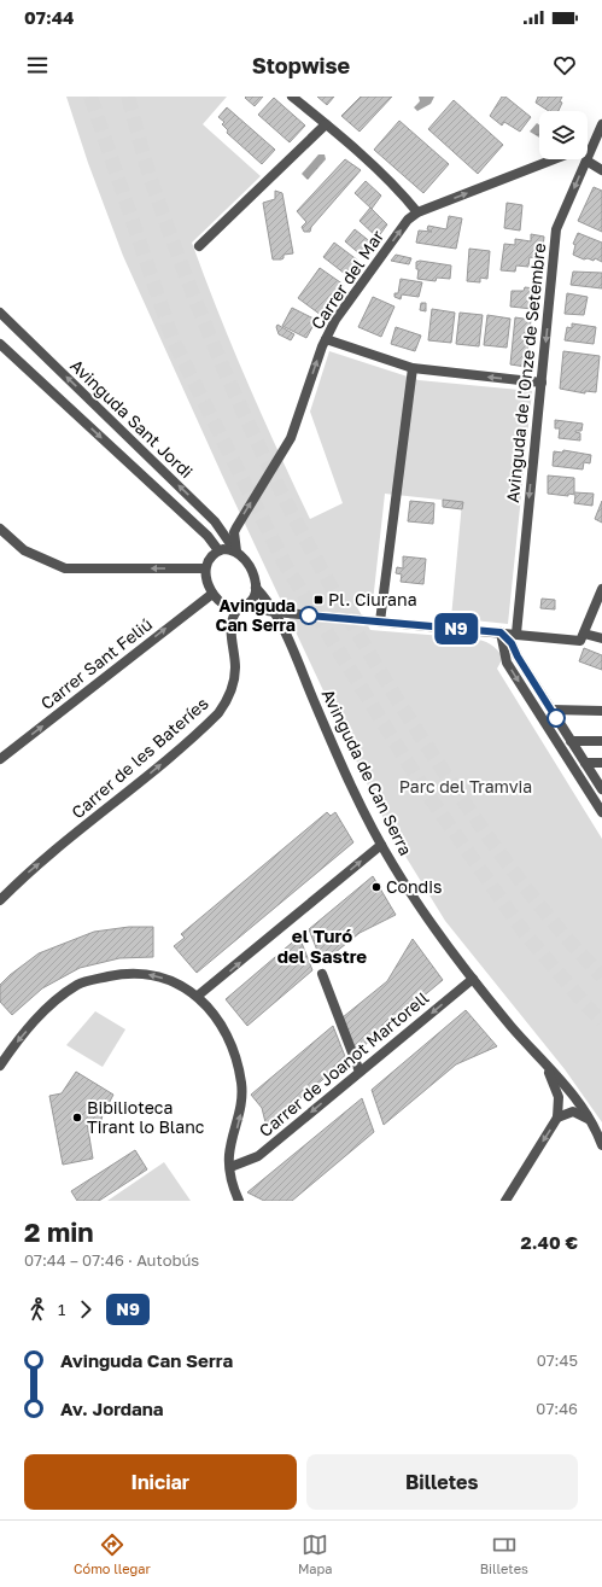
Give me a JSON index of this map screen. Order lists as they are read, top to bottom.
{
  "streets": {
    "street": [
      "Carrer del Mar",
      "Avinguda de l'Onze de Setembre",
      "Avinguda Sant Jordi",
      "Carrer Sant Feliú",
      "Carrer de les Bateríes",
      "Avinguda de Can Serra",
      "Carrer de Joanot Martorell"
    ]
  },
  "crossings": [
    ["Carrer del Mar", "Avinguda Sant Jordi"],
    ["Carrer del Mar", "Carrer Sant Feliú"],
    ["Carrer del Mar", "Carrer de les Bateríes"],
    ["Carrer del Mar", "Avinguda de Can Serra"],
    ["Avinguda Sant Jordi", "Carrer Sant Feliú"],
    ["Avinguda Sant Jordi", "Carrer de les Bateríes"],
    ["Avinguda Sant Jordi", "Avinguda de Can Serra"],
    ["Carrer Sant Feliú", "Carrer de les Bateríes"],
    ["Carrer Sant Feliú", "Avinguda de Can Serra"],
    ["Carrer de les Bateríes", "Avinguda de Can Serra"],
    ["Avinguda de Can Serra", "Carrer de Joanot Martorell"]
  ],
  "one_way": [
    "Carrer del Mar",
    "Avinguda de l'Onze de Setembre",
    "Carrer Sant Feliú",
    "Carrer de les Bateríes",
    "Carrer de Joanot Martorell"
  ],
  "districts": ["el Turó del Sastre"],
  "parks": ["Parc del Tramvia"],
  "places": {
    "transit": ["Pl. Ciurana"],
    "other": ["Avinguda Can Serra", "Condis", "Bibilioteca Tirant lo Blanc"]
  },
  "lines": ["bus line N9"],
  "page": {
    "status": "07:44",
    "header": "Stopwise",
    "on_map": "N9",
    "heading": ["2 min", "07:44 – 07:46 · Autobús", "2.40 €"],
    "legs": ["1", "N9"],
    "list": [
      {
        "name": "Avinguda Can Serra",
        "value": "07:45"
      },
      {
        "name": "Av. Jordana",
        "value": "07:46"
      }
    ],
    "buttons": ["Iniciar", "Billetes"],
    "tabs": ["Cómo llegar", "Mapa", "Billetes"]
  }
}
